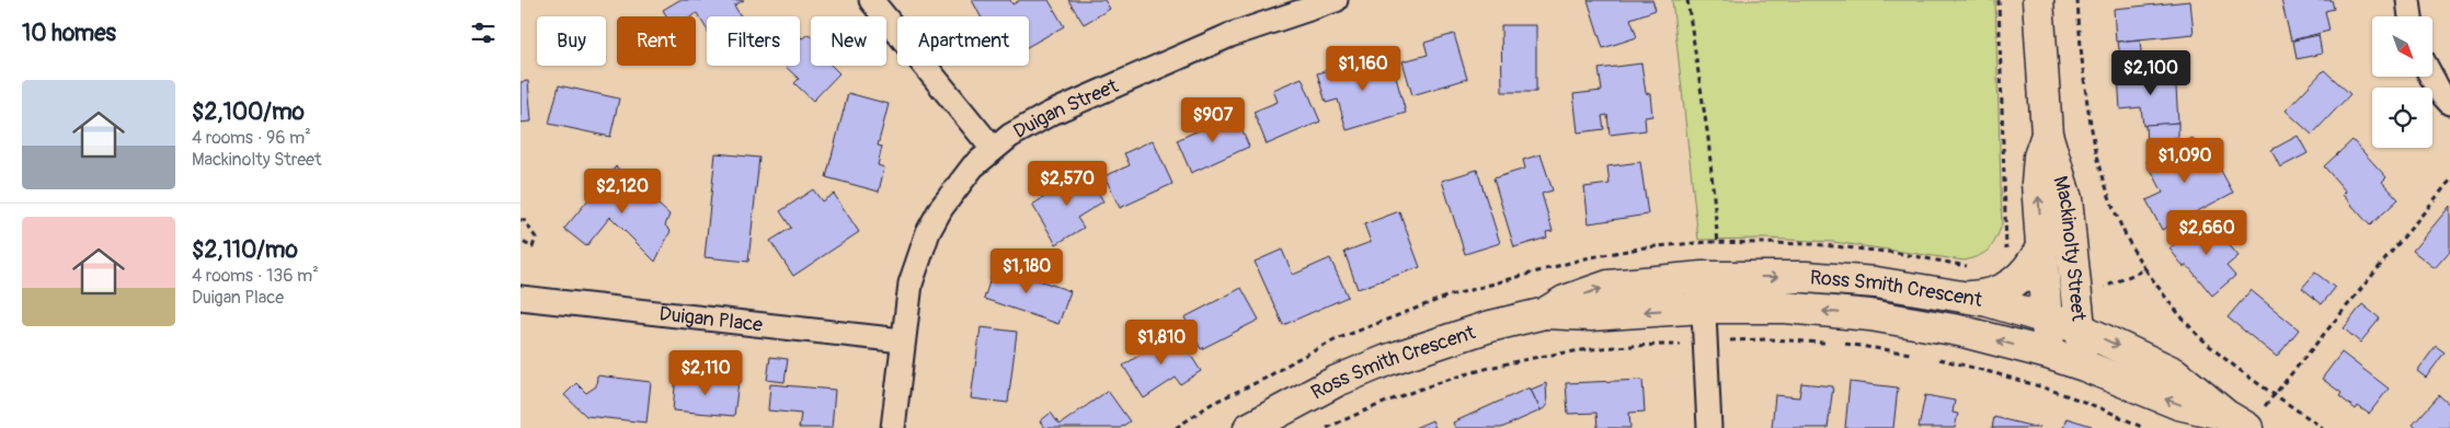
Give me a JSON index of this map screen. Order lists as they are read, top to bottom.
{
  "streets": {
    "street": [
      "Duigan Street",
      "Mackinolty Street",
      "Ross Smith Crescent",
      "Duigan Place"
    ]
  },
  "crossings": [
    ["Duigan Street", "Duigan Place"],
    ["Mackinolty Street", "Ross Smith Crescent"]
  ],
  "north": "bottom right",
  "page": {
    "heading": "10 homes",
    "chip": [
      "Buy",
      "Rent",
      "Filters",
      "New",
      "Apartment"
    ],
    "price": [
      "$1,160",
      "$2,100",
      "$907",
      "$1,090",
      "$2,570",
      "$2,120",
      "$2,660",
      "$1,180",
      "$1,810",
      "$2,110"
    ],
    "list": [
      {
        "name": "$2,100/mo",
        "note": "4 rooms · 96 m² · Mackinolty Street"
      },
      {
        "name": "$2,110/mo",
        "note": "4 rooms · 136 m² · Duigan Place"
      }
    ]
  }
}
